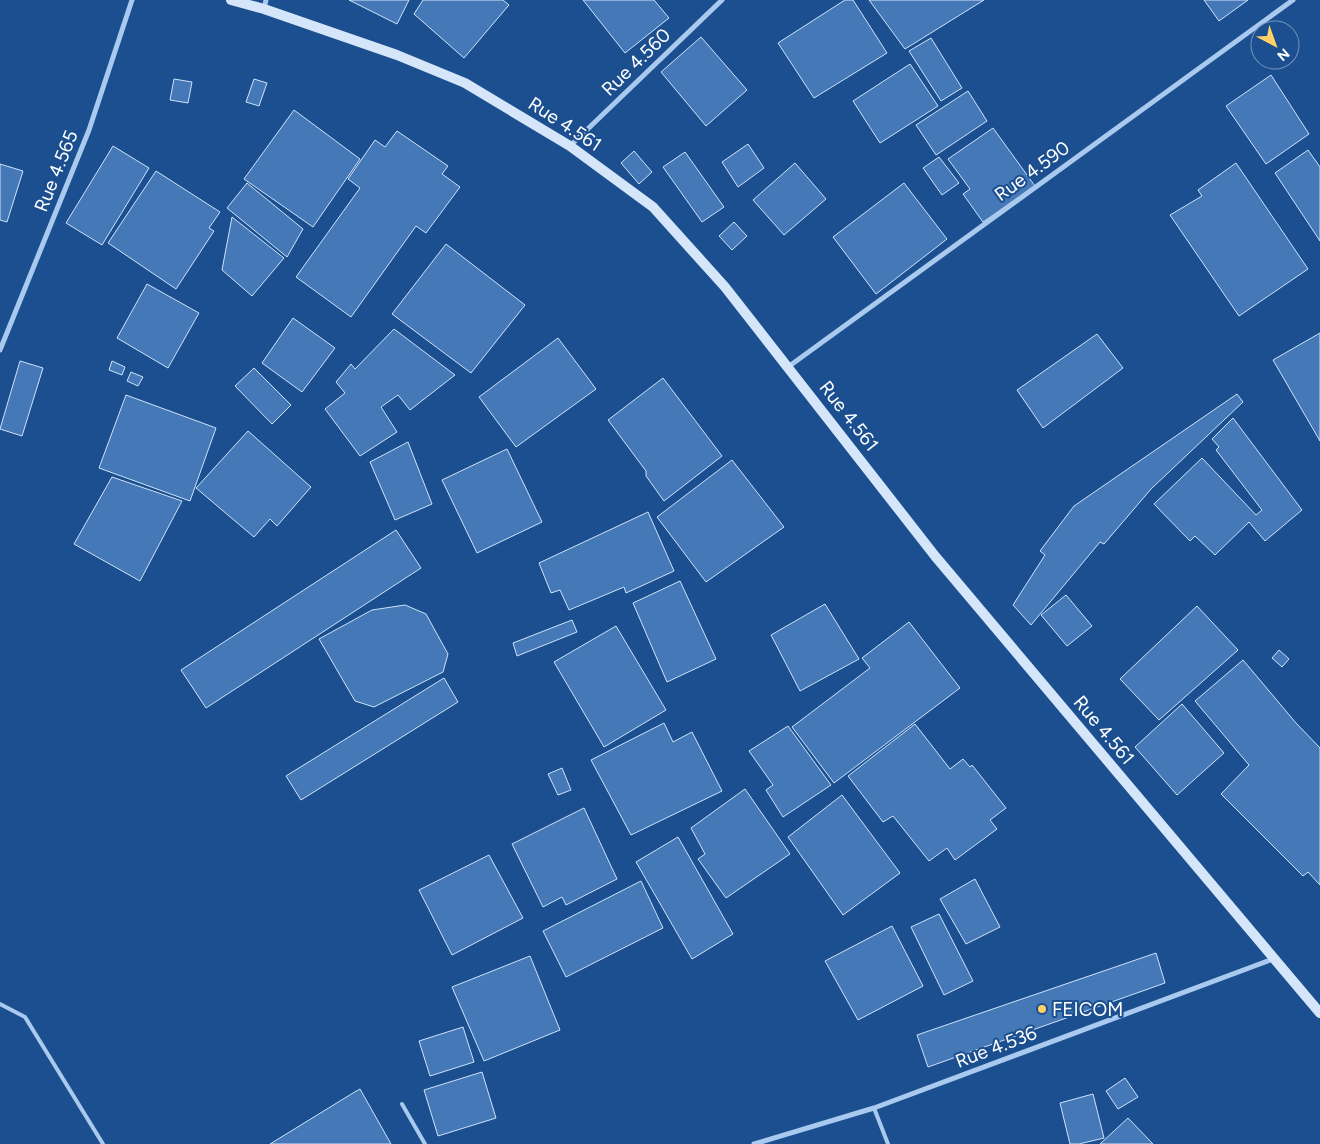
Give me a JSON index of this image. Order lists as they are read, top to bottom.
{
  "streets": {
    "main road": ["Rue 4.561"],
    "street": [
      "Rue 4.560",
      "Rue 4.565",
      "Rue 4.590",
      "Rue 4.536"
    ]
  },
  "crossings": [
    ["Rue 4.560", "Rue 4.561"],
    ["Rue 4.561", "Rue 4.590"],
    ["Rue 4.561", "Rue 4.536"]
  ],
  "places": ["FEICOM"],
  "north": "bottom right"
}
